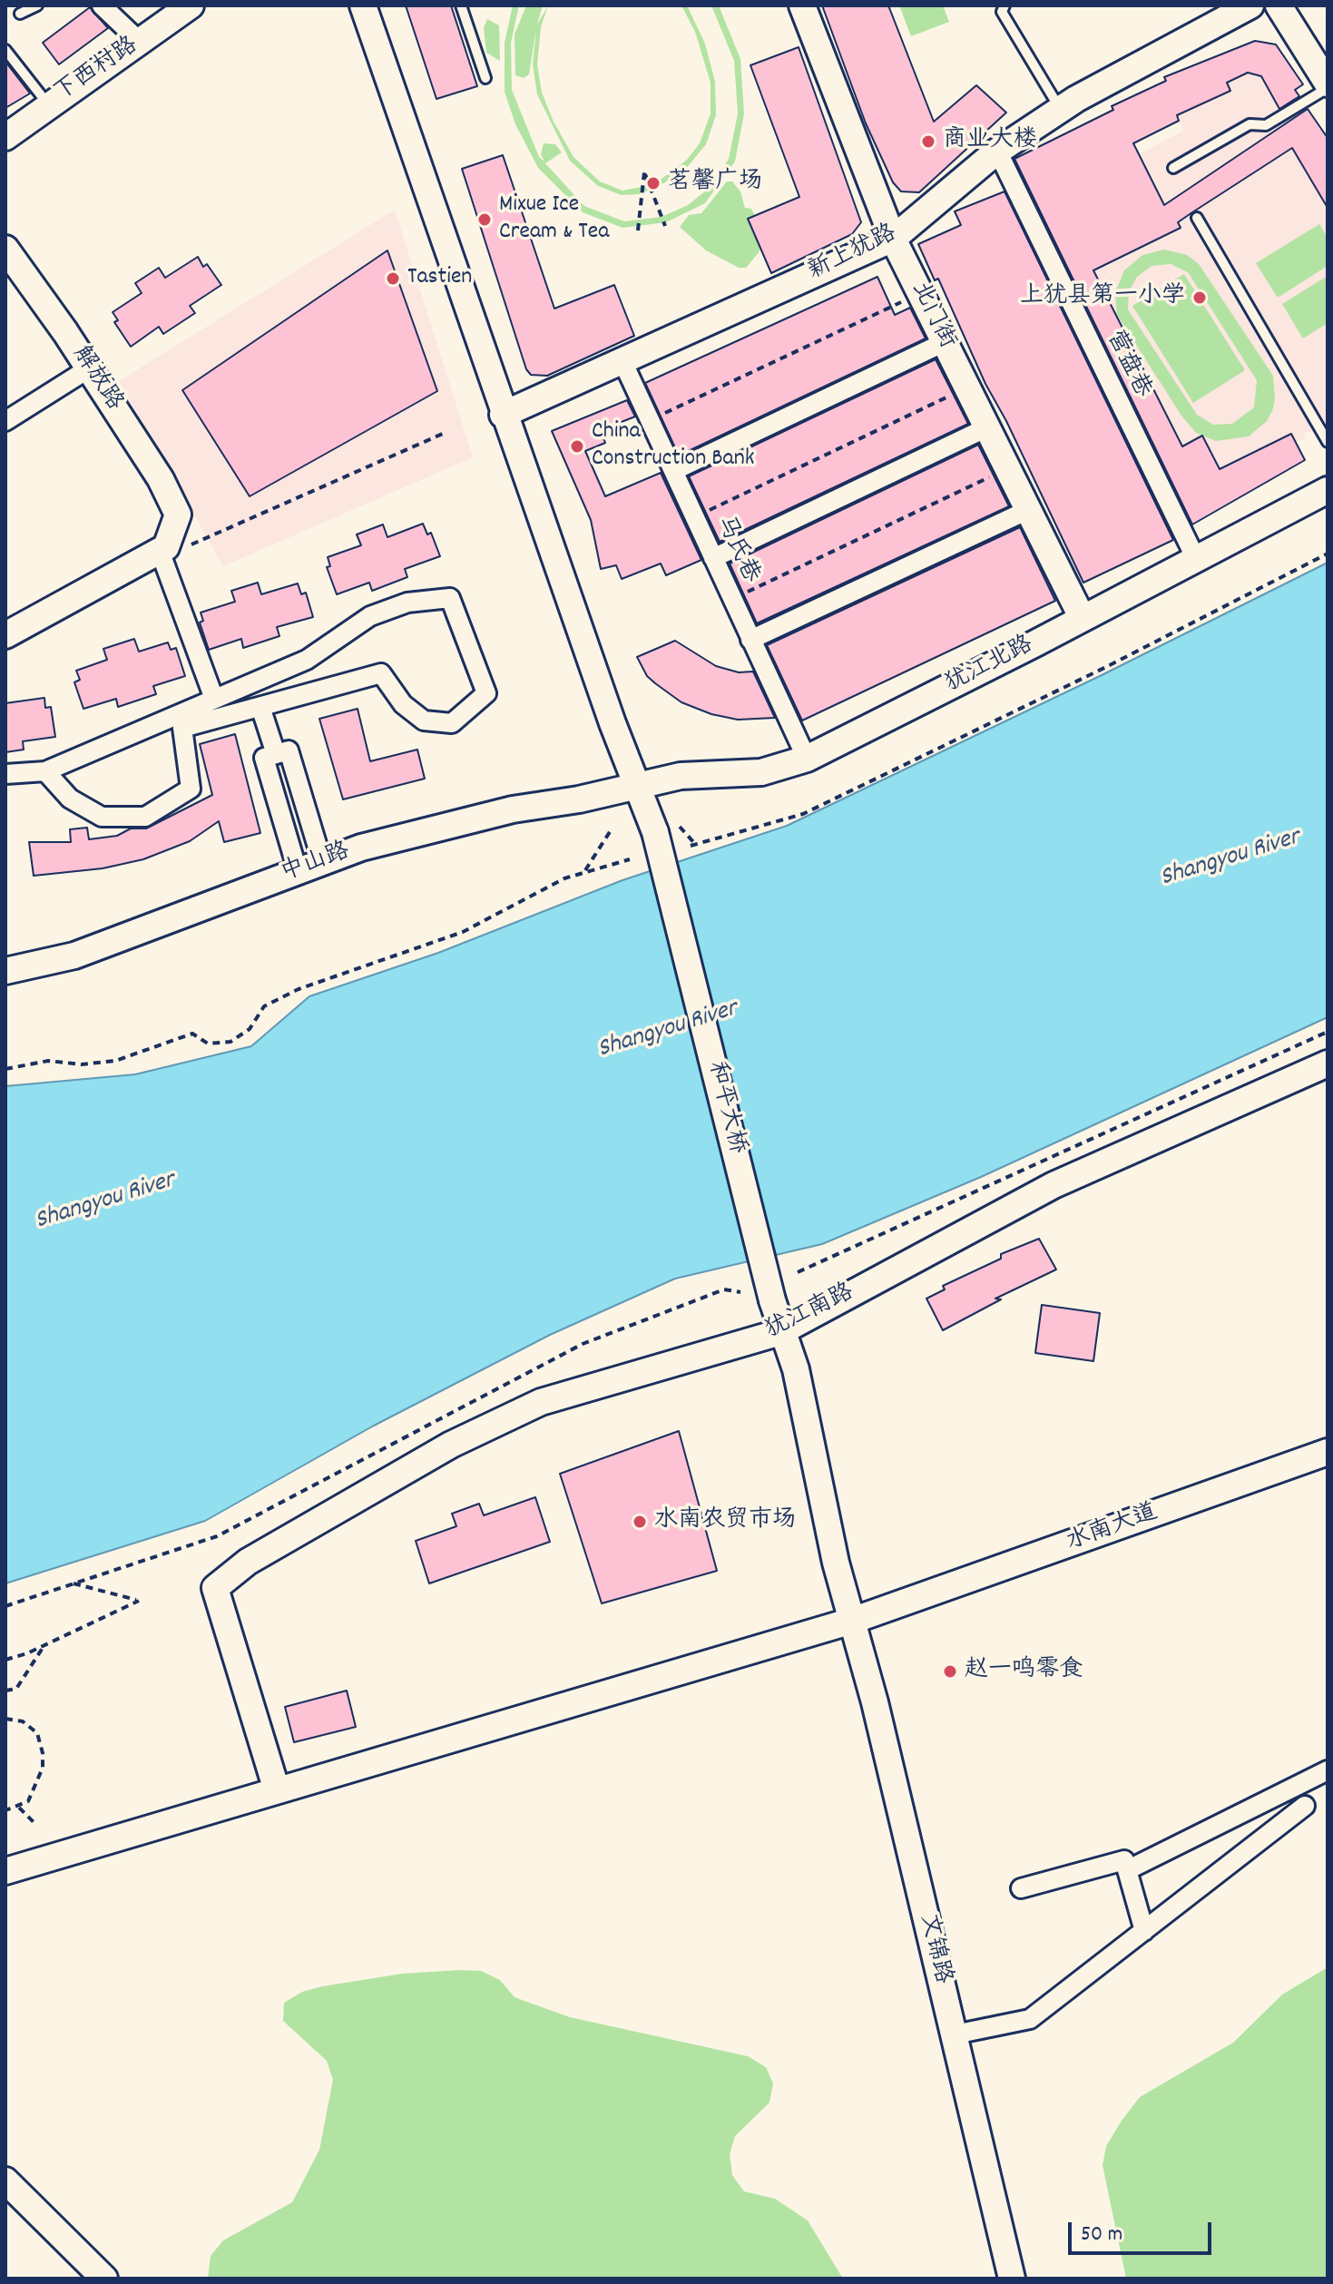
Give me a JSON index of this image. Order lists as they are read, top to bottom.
{
  "streets": {
    "street": [
      "下西村路",
      "新上犹路",
      "北门街",
      "营盘巷",
      "解放路",
      "马氏巷",
      "犹江北路",
      "中山路",
      "和平大桥",
      "犹江南路",
      "水南大道",
      "文锦路"
    ]
  },
  "crossings": [
    ["新上犹路", "北门街"],
    ["新上犹路", "营盘巷"],
    ["新上犹路", "马氏巷"],
    ["新上犹路", "和平大桥"],
    ["北门街", "犹江北路"],
    ["营盘巷", "犹江北路"],
    ["马氏巷", "犹江北路"],
    ["犹江北路", "中山路"],
    ["犹江北路", "和平大桥"],
    ["中山路", "和平大桥"],
    ["和平大桥", "犹江南路"],
    ["和平大桥", "文锦路"],
    ["犹江南路", "水南大道"],
    ["犹江南路", "文锦路"],
    ["水南大道", "文锦路"]
  ],
  "water": ["Shangyou River"],
  "places": [
    "商业大楼",
    "茗馨广场",
    "Mixue Ice Cream & Tea",
    "Tastien",
    "上犹县第一小学",
    "China Construction Bank",
    "水南农贸市场",
    "赵一鸣零食"
  ],
  "scale_bar": "50 m"
}
